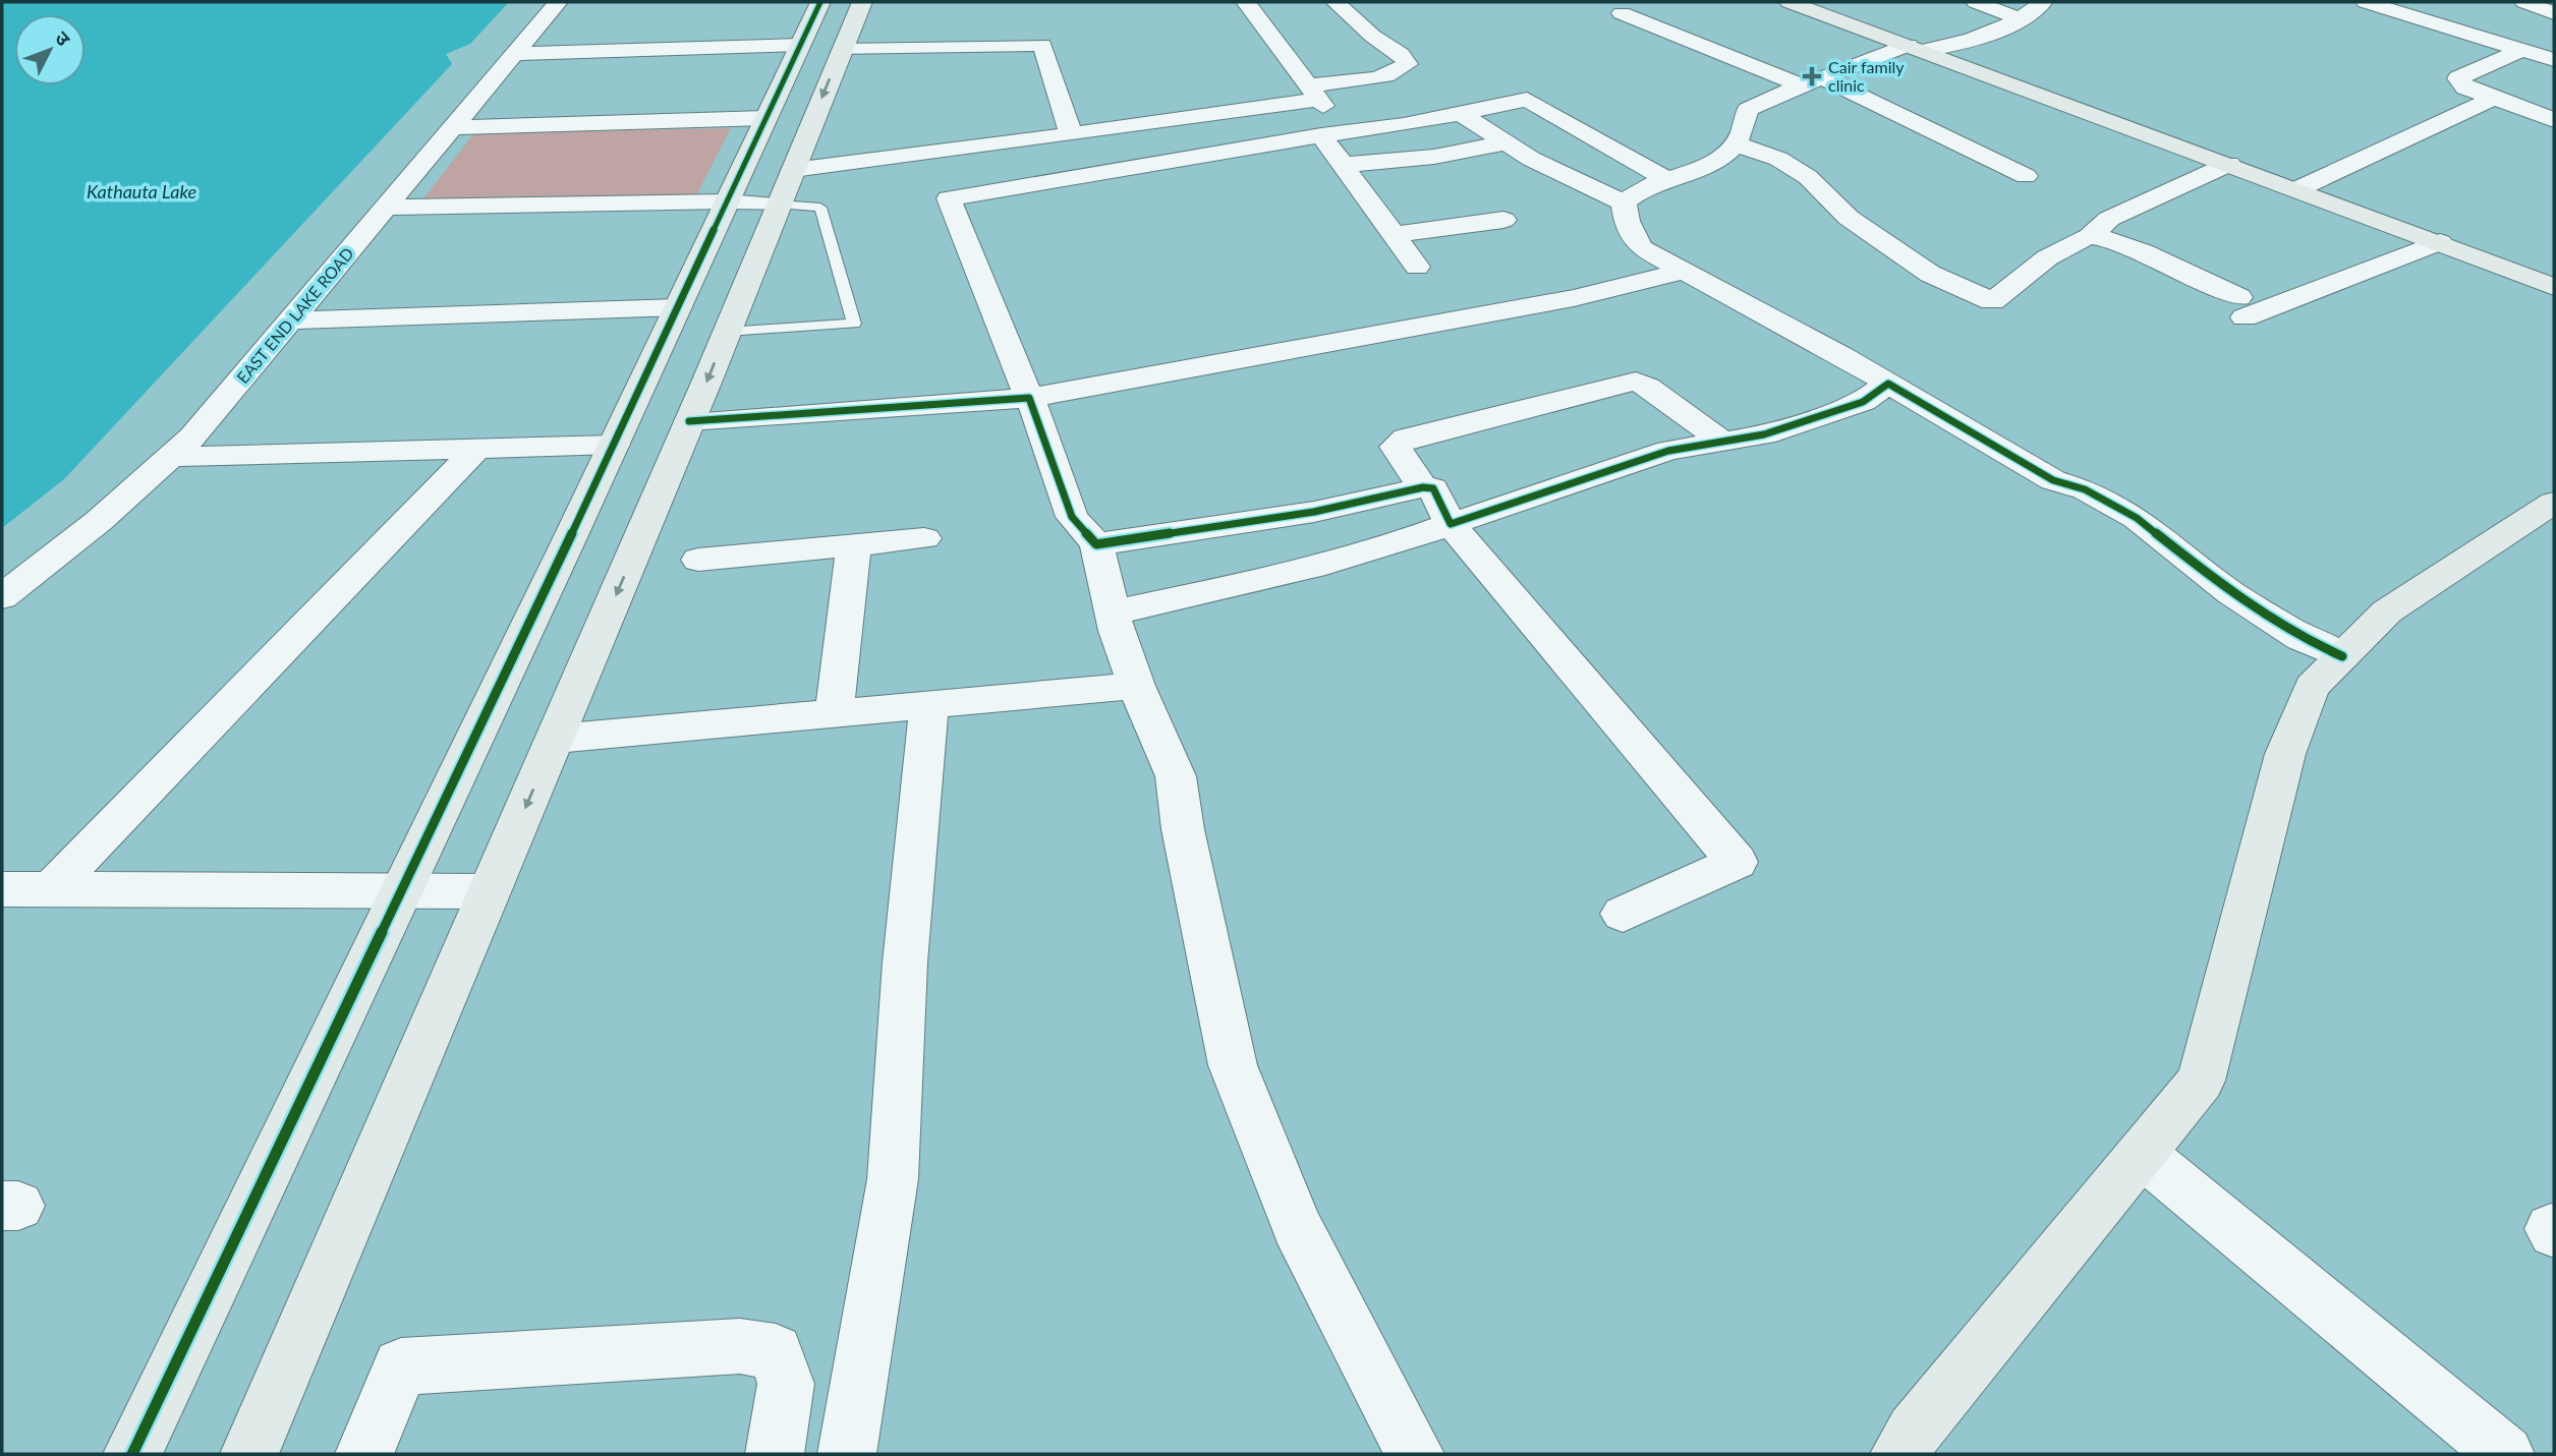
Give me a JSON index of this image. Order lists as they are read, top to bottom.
{
  "streets": {
    "street": ["EAST END LAKE ROAD"]
  },
  "water": ["Kathauta Lake"],
  "places": {
    "health": ["Cair family clinic"]
  },
  "north": "top right"
}
